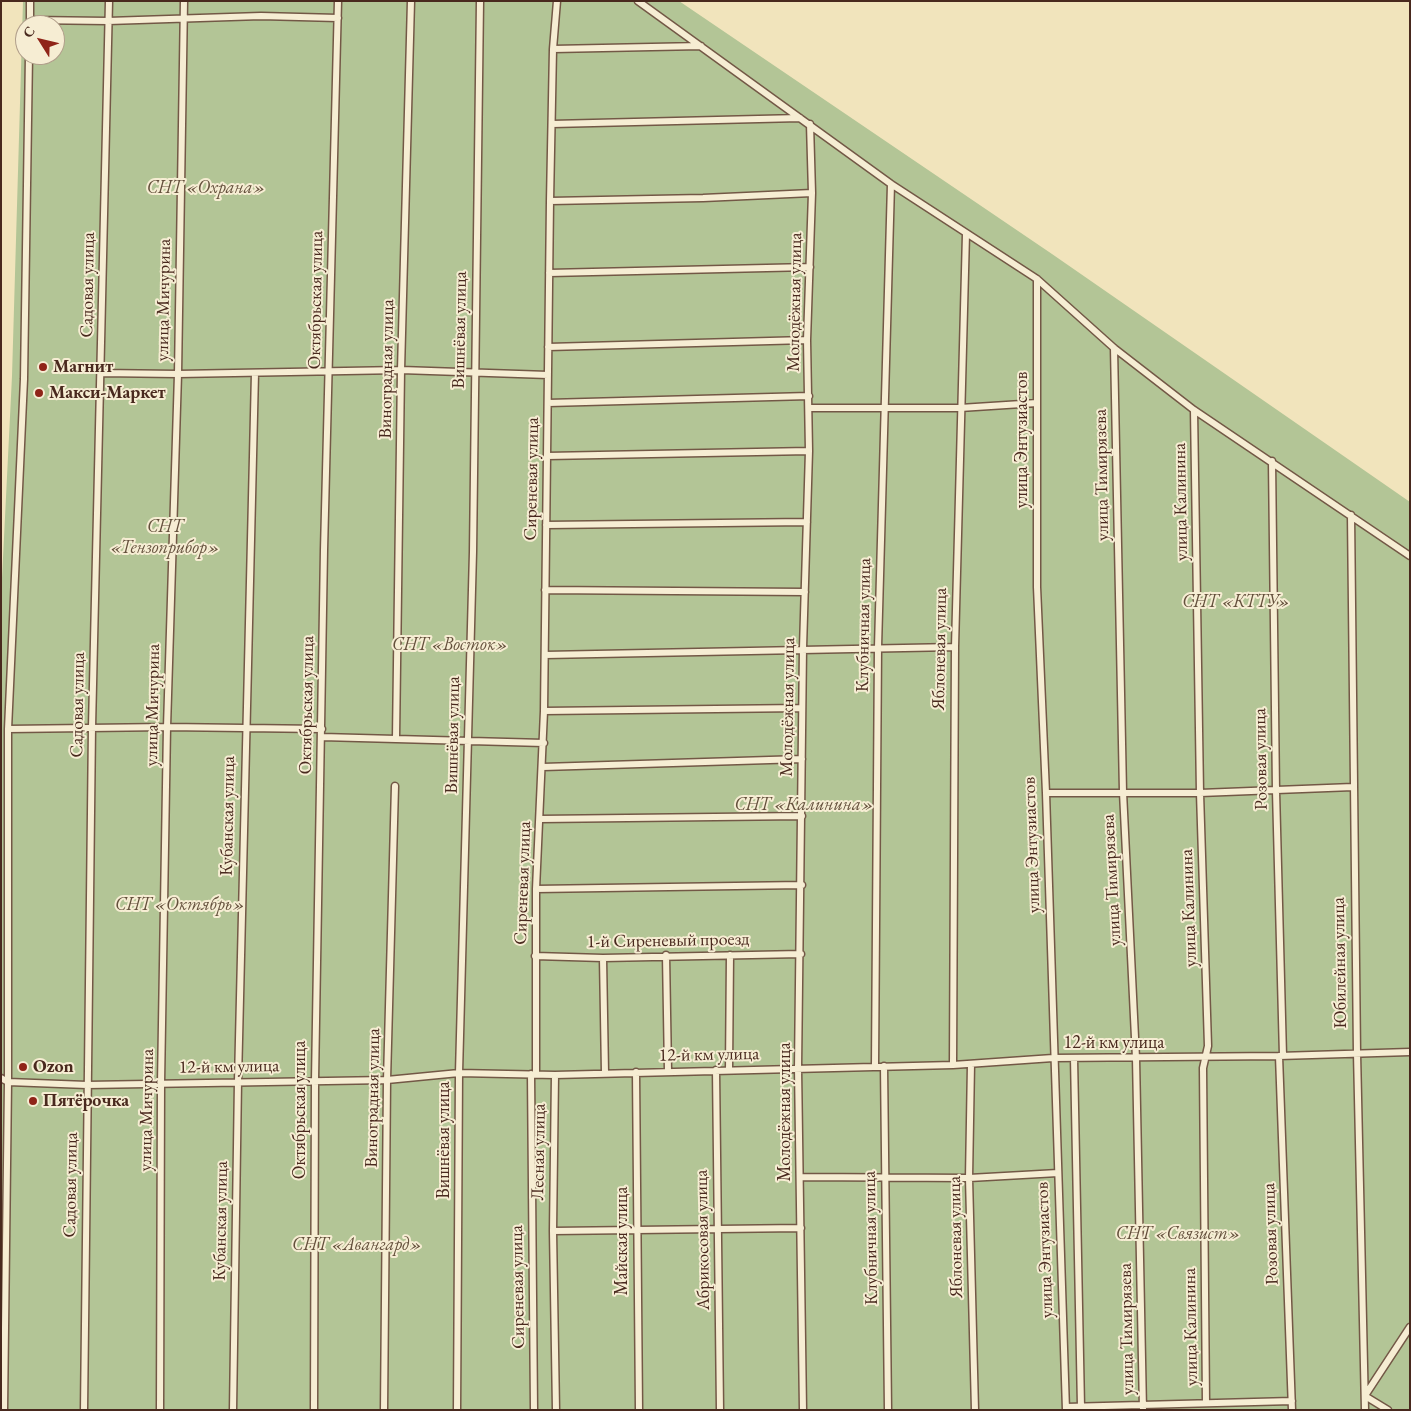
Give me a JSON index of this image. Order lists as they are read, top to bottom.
{
  "streets": {
    "street": [
      "Садовая улица",
      "улица Мичурина",
      "Октябрьская улица",
      "Молодёжная улица",
      "Вишнёвая улица",
      "Виноградная улица",
      "улица Энтузиастов",
      "улица Тимирязева",
      "Сиреневая улица",
      "улица Калинина",
      "Клубничная улица",
      "Яблоневая улица",
      "Розовая улица",
      "Кубанская улица",
      "1-й Сиреневый проезд",
      "Юбилейная улица",
      "12-й км улица",
      "Лесная улица",
      "Абрикосовая улица",
      "Майская улица"
    ]
  },
  "crossings": [
    ["Садовая улица", "12-й км улица"],
    ["улица Мичурина", "12-й км улица"],
    ["Октябрьская улица", "12-й км улица"],
    ["Молодёжная улица", "1-й Сиреневый проезд"],
    ["Молодёжная улица", "12-й км улица"],
    ["Вишнёвая улица", "12-й км улица"],
    ["Виноградная улица", "12-й км улица"],
    ["улица Энтузиастов", "12-й км улица"],
    ["улица Тимирязева", "12-й км улица"],
    ["Сиреневая улица", "1-й Сиреневый проезд"],
    ["Сиреневая улица", "12-й км улица"],
    ["улица Калинина", "12-й км улица"],
    ["Клубничная улица", "12-й км улица"],
    ["Яблоневая улица", "12-й км улица"],
    ["Розовая улица", "12-й км улица"],
    ["Кубанская улица", "12-й км улица"],
    ["Юбилейная улица", "12-й км улица"],
    ["12-й км улица", "Лесная улица"],
    ["12-й км улица", "Абрикосовая улица"],
    ["12-й км улица", "Майская улица"]
  ],
  "parks": [
    "СНТ «Охрана»",
    "СНТ «Тензоприбор»",
    "СНТ «КТТУ»",
    "СНТ «Восток»",
    "СНТ «Калинина»",
    "СНТ «Октябрь»",
    "СНТ «Связист»",
    "СНТ «Авангард»"
  ],
  "places": [
    "Магнит",
    "Макси-Маркет",
    "Ozon",
    "Пятёрочка"
  ],
  "north": "top left"
}
